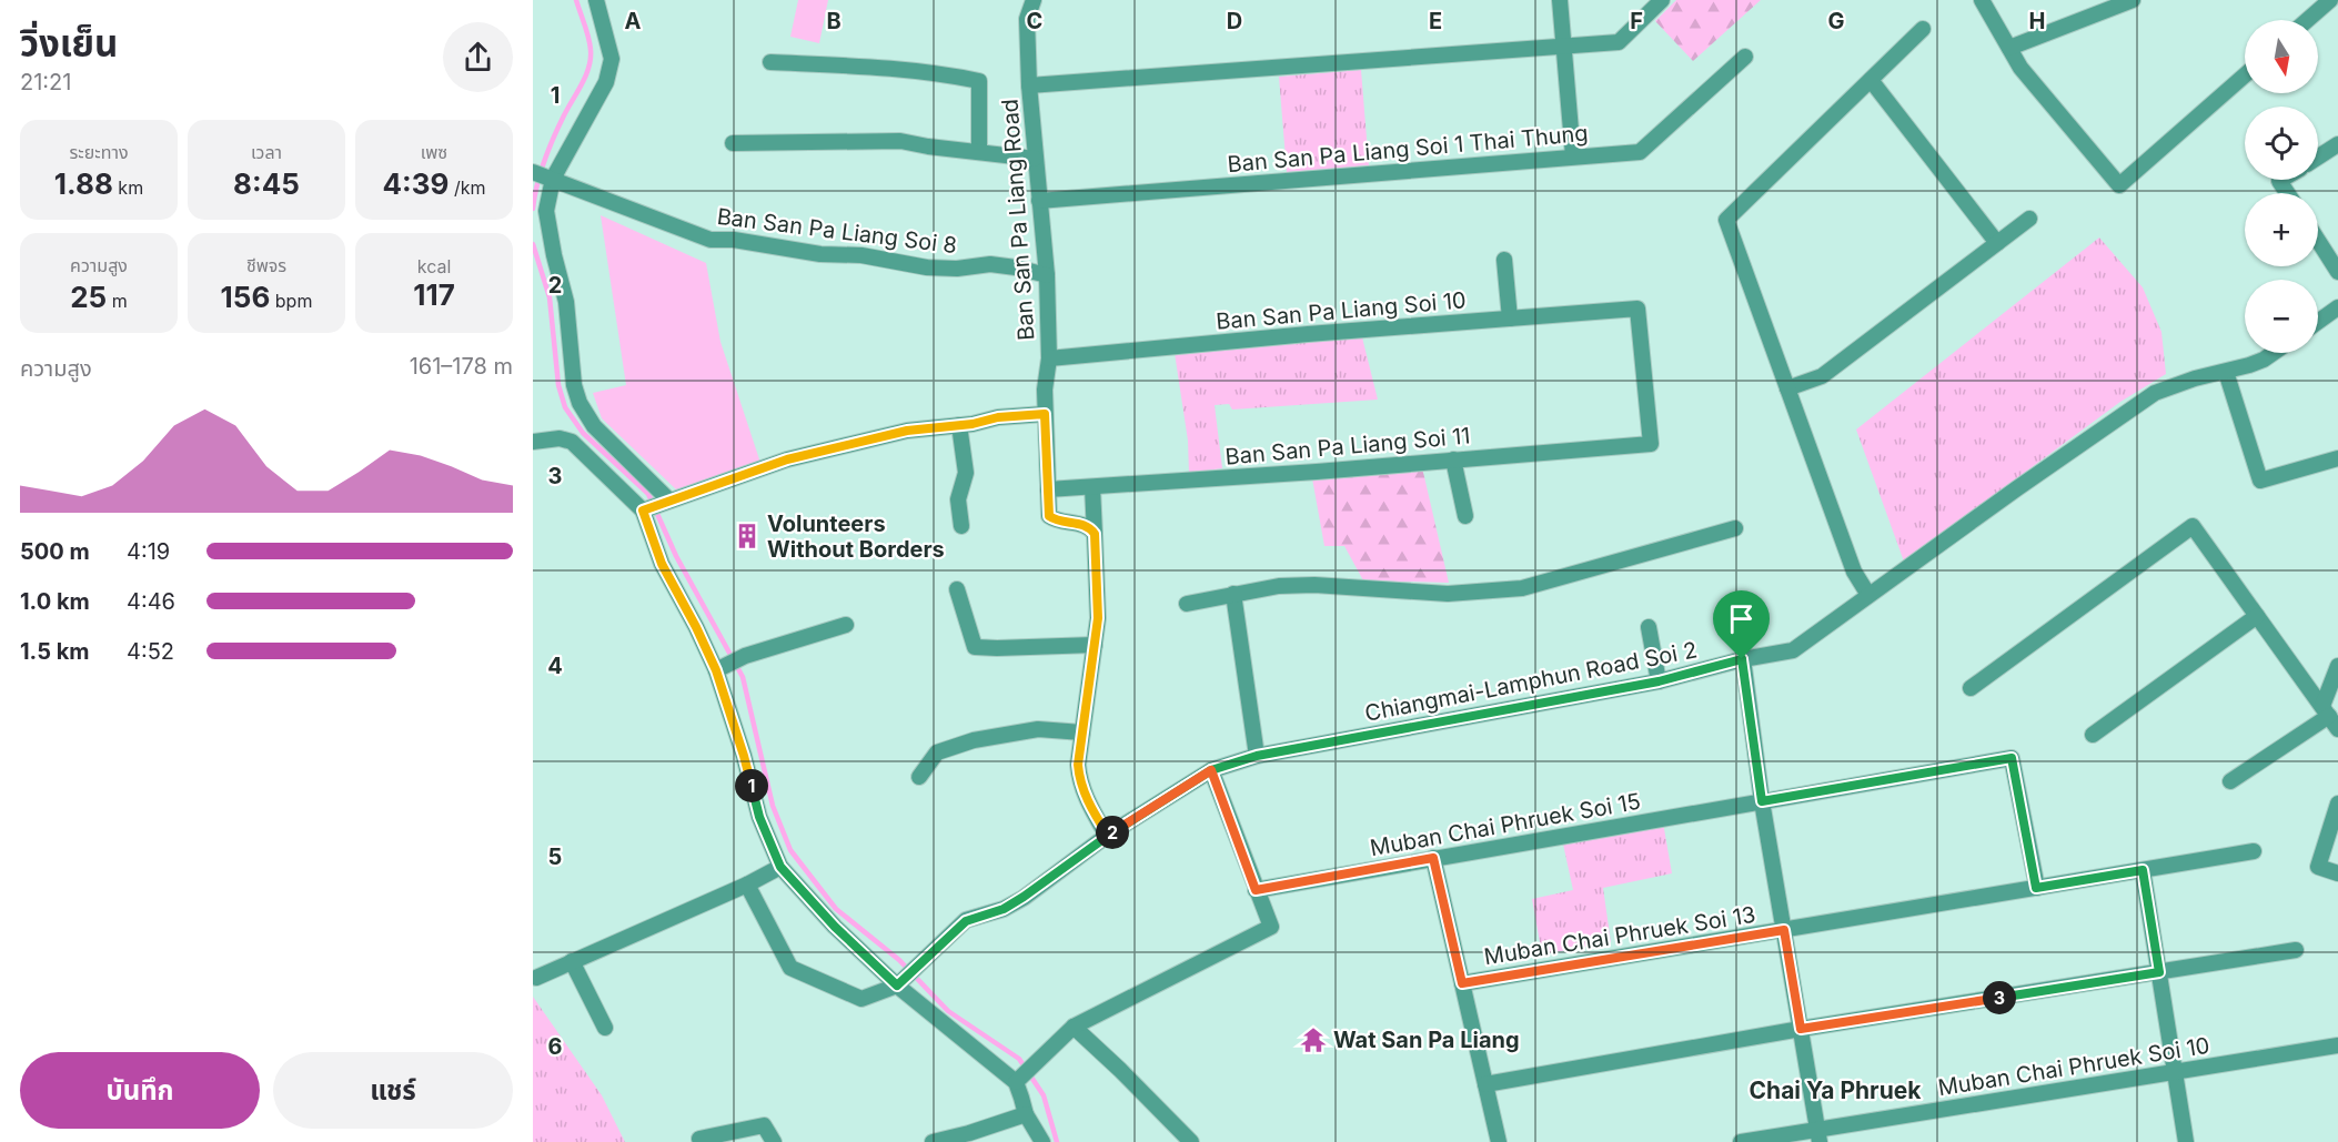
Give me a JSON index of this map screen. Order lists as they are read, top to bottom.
{
  "streets": {
    "street": [
      "Ban San Pa Liang Soi 1 Thai Thung",
      "Ban San Pa Liang Road",
      "Ban San Pa Liang Soi 8",
      "Ban San Pa Liang Soi 10",
      "Ban San Pa Liang Soi 11",
      "Chiangmai-Lamphun Road Soi 2",
      "Muban Chai Phruek Soi 15",
      "Muban Chai Phruek Soi 13",
      "Muban Chai Phruek Soi 10"
    ]
  },
  "crossings": [
    ["Ban San Pa Liang Soi 1 Thai Thung", "Ban San Pa Liang Road"],
    ["Ban San Pa Liang Road", "Ban San Pa Liang Soi 8"],
    ["Ban San Pa Liang Road", "Ban San Pa Liang Soi 10"],
    ["Ban San Pa Liang Road", "Ban San Pa Liang Soi 11"],
    ["Ban San Pa Liang Soi 10", "Ban San Pa Liang Soi 11"],
    ["Muban Chai Phruek Soi 15", "Muban Chai Phruek Soi 13"]
  ],
  "districts": ["Chai Ya Phruek"],
  "places": {
    "building": ["Volunteers Without Borders"],
    "temple": ["Wat San Pa Liang"]
  },
  "north": "bottom",
  "page": {
    "heading": ["วิ่งเย็น", "21:21"],
    "map_buttons": ["+", "−"],
    "stats": [
      ["ระยะทาง", "1.88 km"],
      ["เวลา", "8:45"],
      ["เพซ", "4:39 /km"],
      ["ความสูง", "25 m"],
      ["ชีพจร", "156 bpm"],
      ["kcal", "117"]
    ],
    "chart": ["ความสูง", "161–178 m"],
    "list": [
      {
        "name": "500 m",
        "note": "4:19"
      },
      {
        "name": "1.0 km",
        "note": "4:46"
      },
      {
        "name": "1.5 km",
        "note": "4:52"
      }
    ],
    "pins": ["1", "2", "3"],
    "buttons": ["บันทึก", "แชร์"]
  },
  "grid": {
    "columns": [
      "A",
      "B",
      "C",
      "D",
      "E",
      "F",
      "G",
      "H"
    ],
    "rows": [
      "1",
      "2",
      "3",
      "4",
      "5",
      "6"
    ]
  }
}
